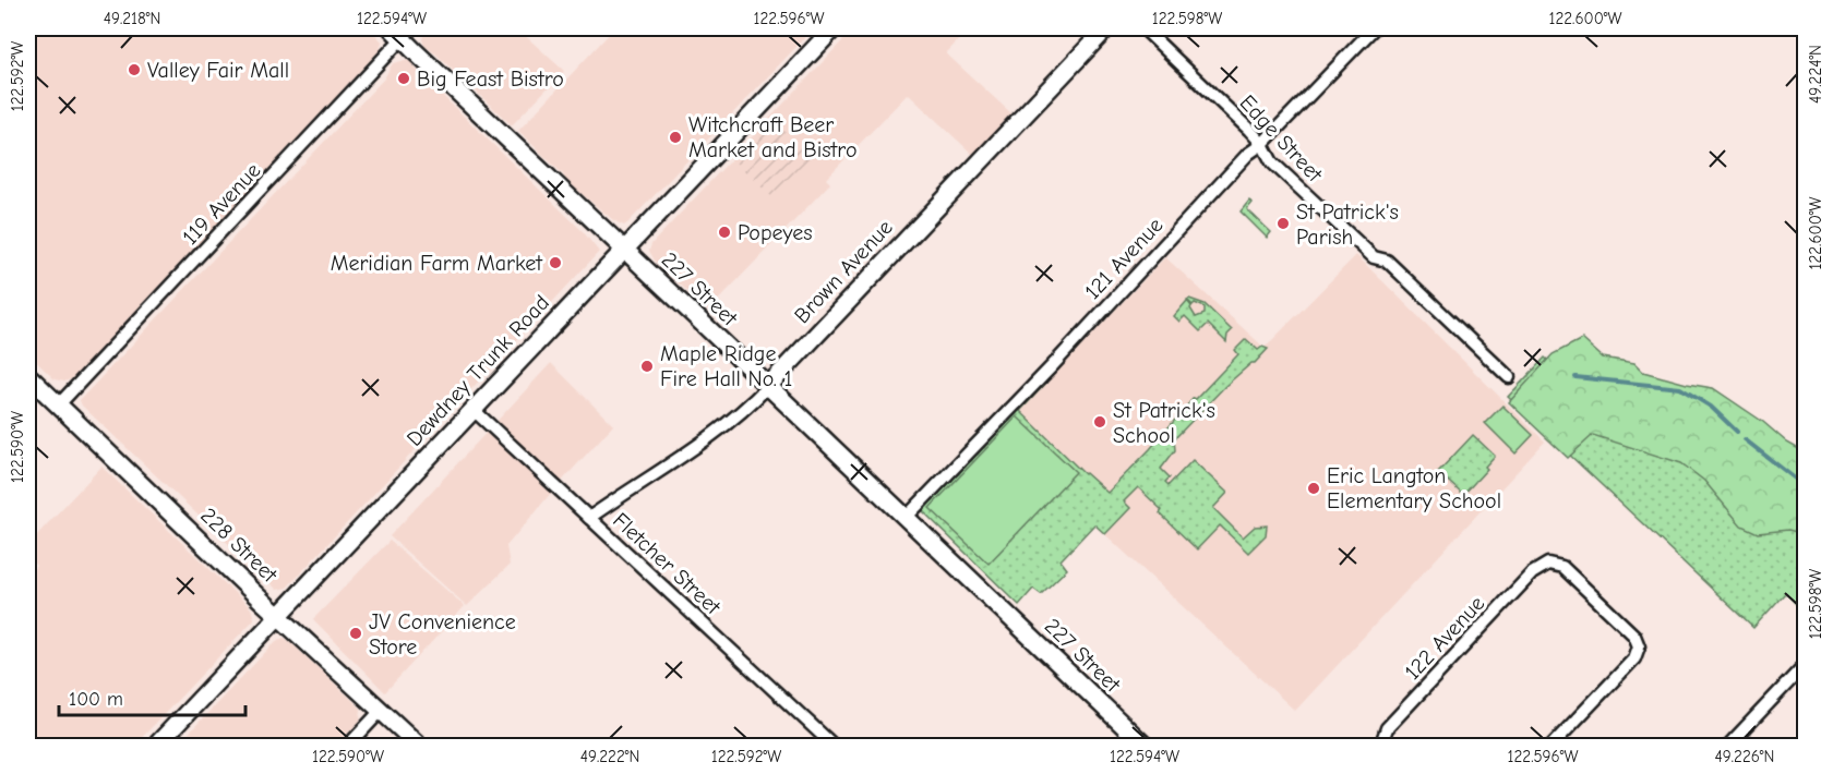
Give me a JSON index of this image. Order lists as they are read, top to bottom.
{
  "streets": {
    "main road": [
      "Brown Avenue",
      "227 Street",
      "Dewdney Trunk Road",
      "228 Street"
    ],
    "street": [
      "Edge Street",
      "119 Avenue",
      "121 Avenue",
      "Fletcher Street",
      "122 Avenue"
    ]
  },
  "crossings": [
    ["Edge Street", "121 Avenue"],
    ["119 Avenue", "227 Street"],
    ["119 Avenue", "228 Street"],
    ["121 Avenue", "227 Street"],
    ["Brown Avenue", "227 Street"],
    ["Brown Avenue", "Fletcher Street"],
    ["227 Street", "Dewdney Trunk Road"],
    ["Dewdney Trunk Road", "228 Street"],
    ["Dewdney Trunk Road", "Fletcher Street"]
  ],
  "places": [
    "Valley Fair Mall",
    "Big Feast Bistro",
    "Witchcraft Beer Market and Bistro",
    "St Patrick's Parish",
    "Popeyes",
    "Meridian Farm Market",
    "Maple Ridge Fire Hall No. 1",
    "St Patrick's School",
    "Eric Langton Elementary School",
    "JV Convenience Store"
  ],
  "scale_bar": "100 m",
  "coordinates": [
    "49.218°N",
    "122.594°W",
    "122.596°W",
    "122.598°W",
    "122.600°W",
    "49.224°N",
    "122.592°W",
    "122.590°W",
    "49.222°N",
    "49.226°N"
  ]
}
